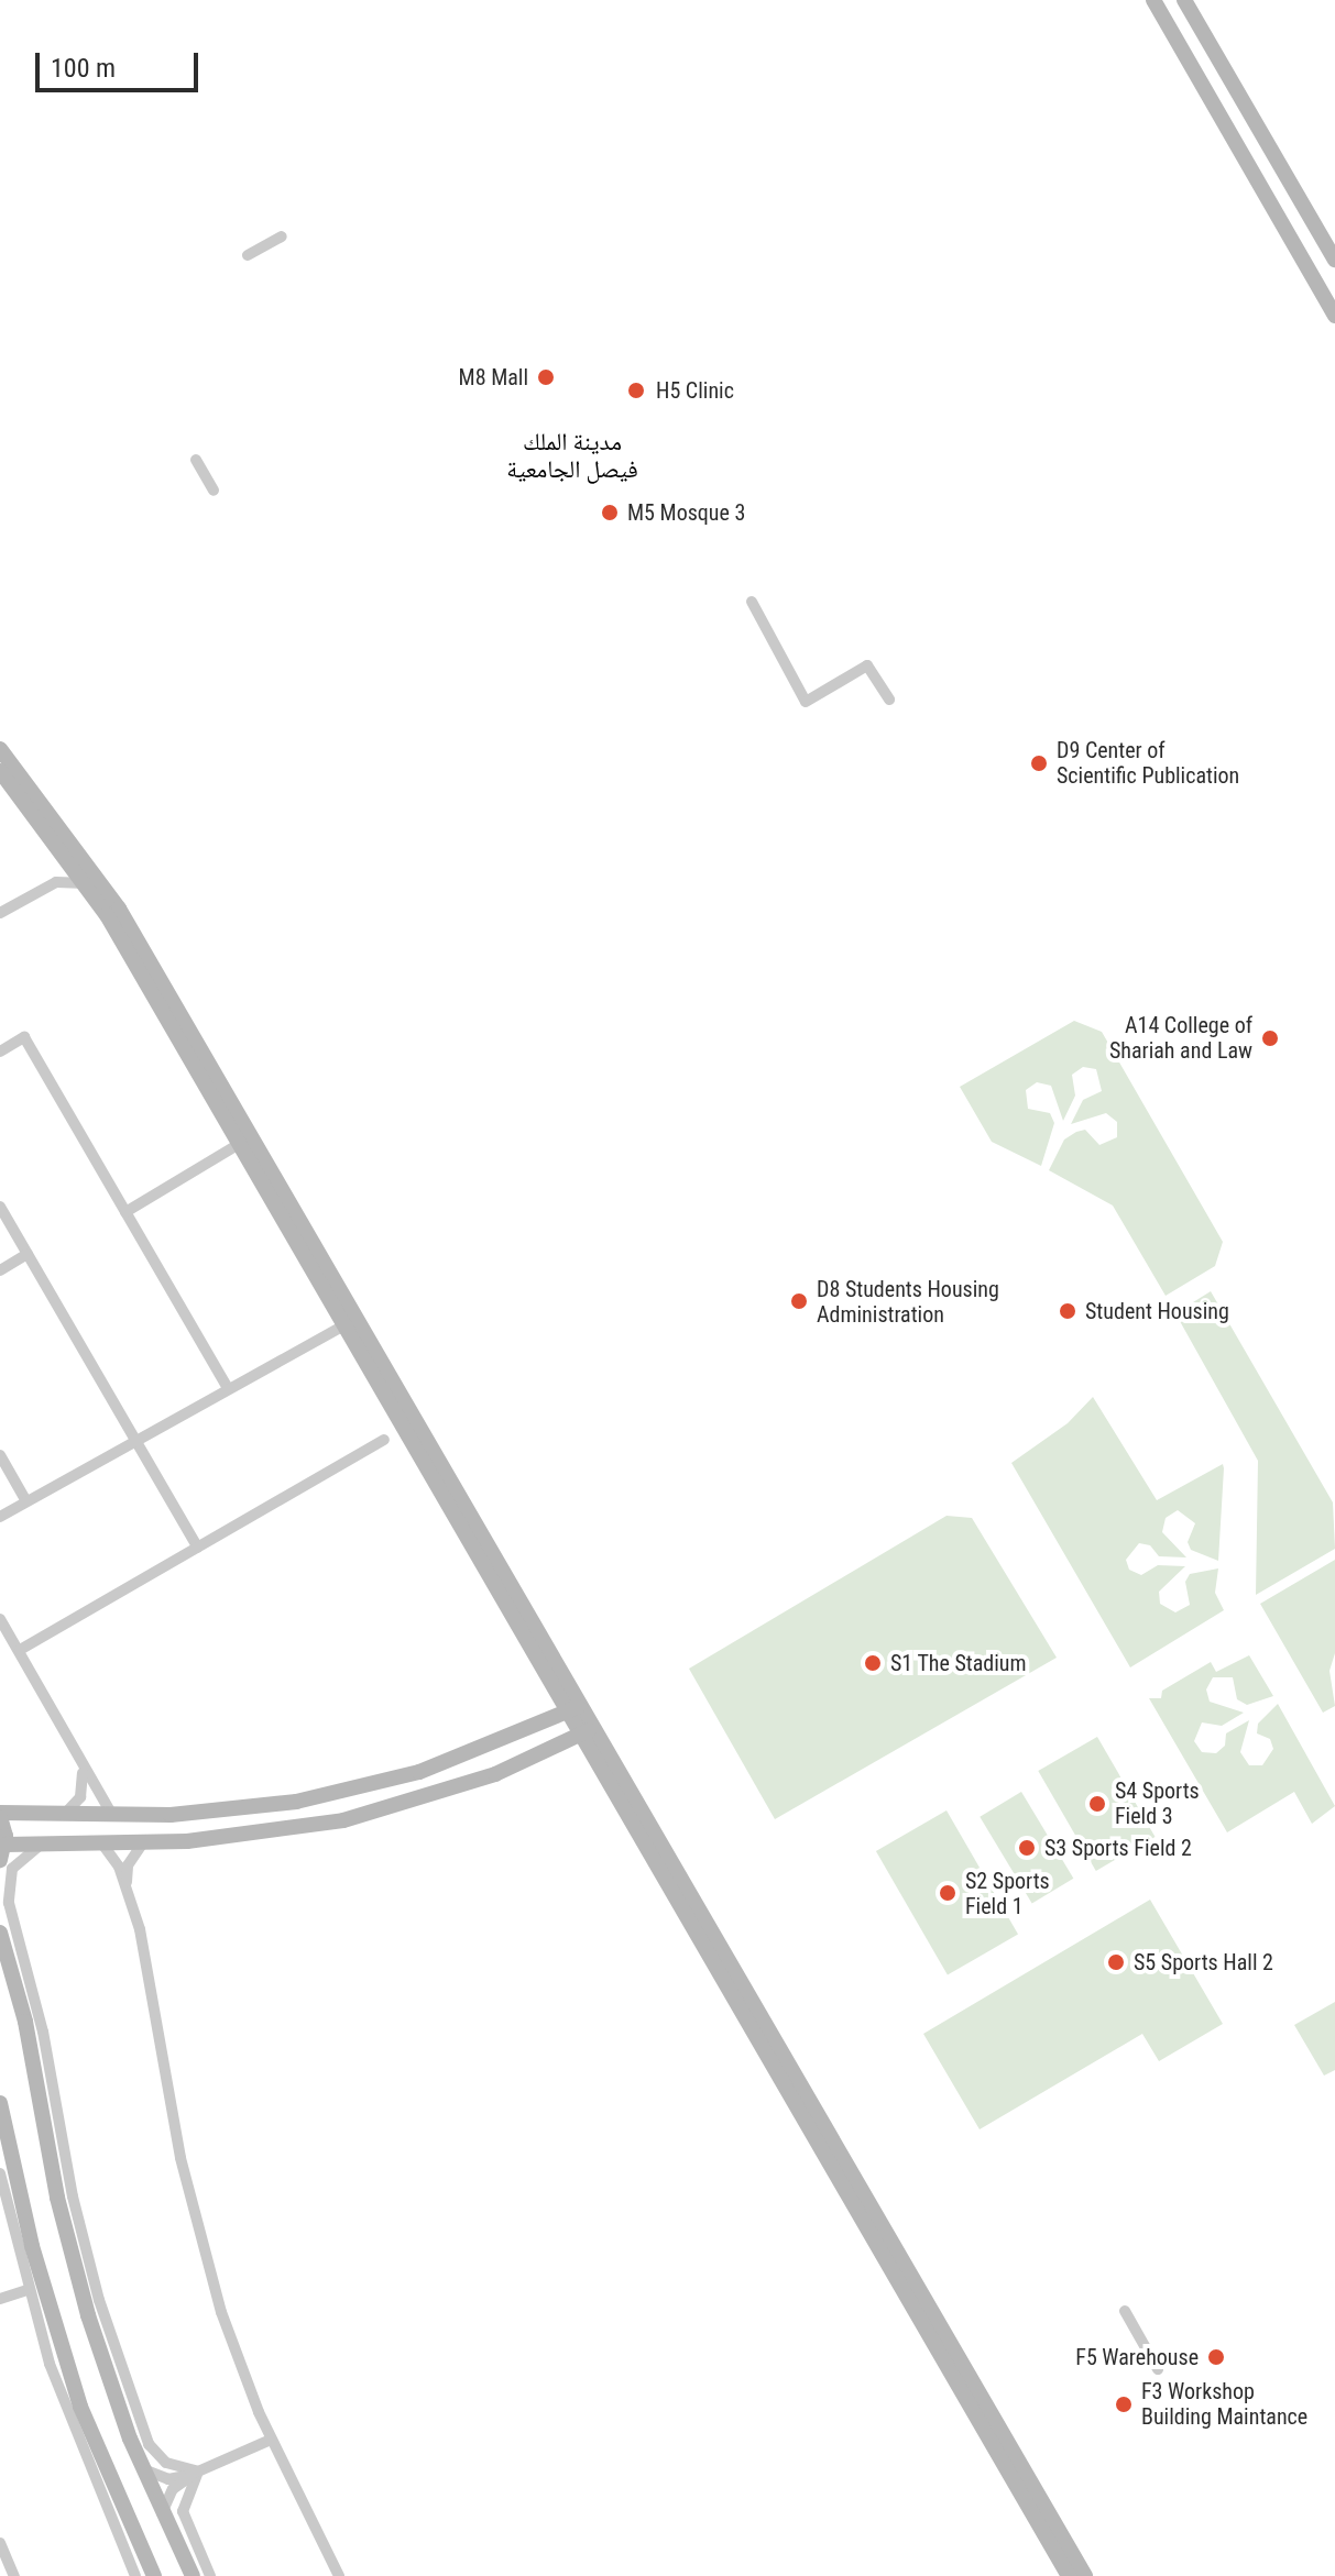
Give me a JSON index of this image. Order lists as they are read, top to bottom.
{
  "districts": ["مدينة الملك فيصل الجامعية"],
  "places": [
    "M8 Mall",
    "H5 Clinic",
    "M5 Mosque 3",
    "D9 Center of Scientific Publication",
    "A14 College of Shariah and Law",
    "D8 Students Housing Administration",
    "Student Housing",
    "S1 The Stadium",
    "S4 Sports Field 3",
    "S3 Sports Field 2",
    "S2 Sports Field 1",
    "S5 Sports Hall 2",
    "F5 Warehouse",
    "F3 Workshop Building Maintance"
  ],
  "scale_bar": "100 m"
}
